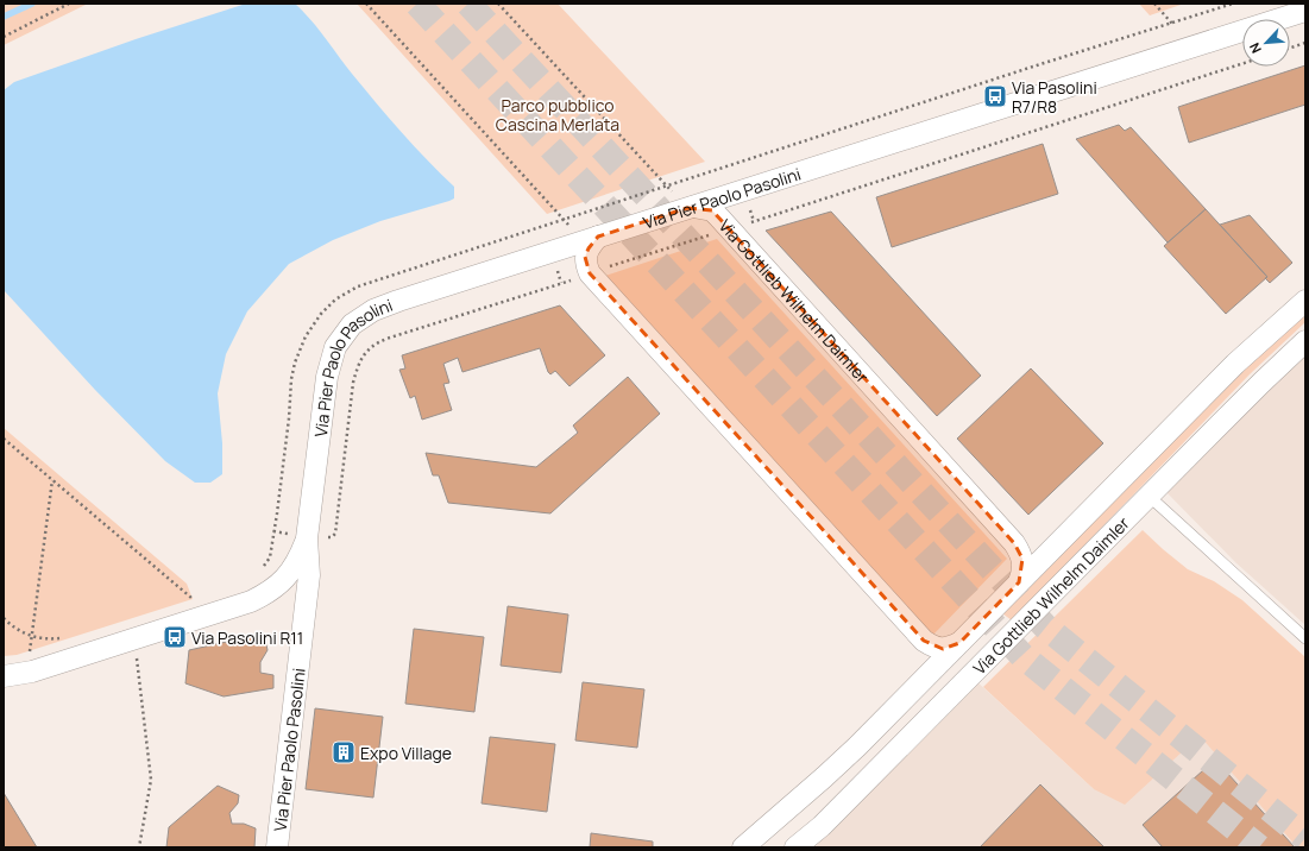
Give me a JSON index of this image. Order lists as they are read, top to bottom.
{
  "streets": {
    "street": ["Via Pier Paolo Pasolini", "Via Gottlieb Wilhelm Daimler"]
  },
  "crossings": [
    ["Via Pier Paolo Pasolini", "Via Gottlieb Wilhelm Daimler"]
  ],
  "parks": ["Parco pubblico Cascina Merlata"],
  "places": {
    "bus stop": ["Via Pasolini R7/R8", "Via Pasolini R11"],
    "building": ["Expo Village"]
  },
  "north": "bottom left"
}
